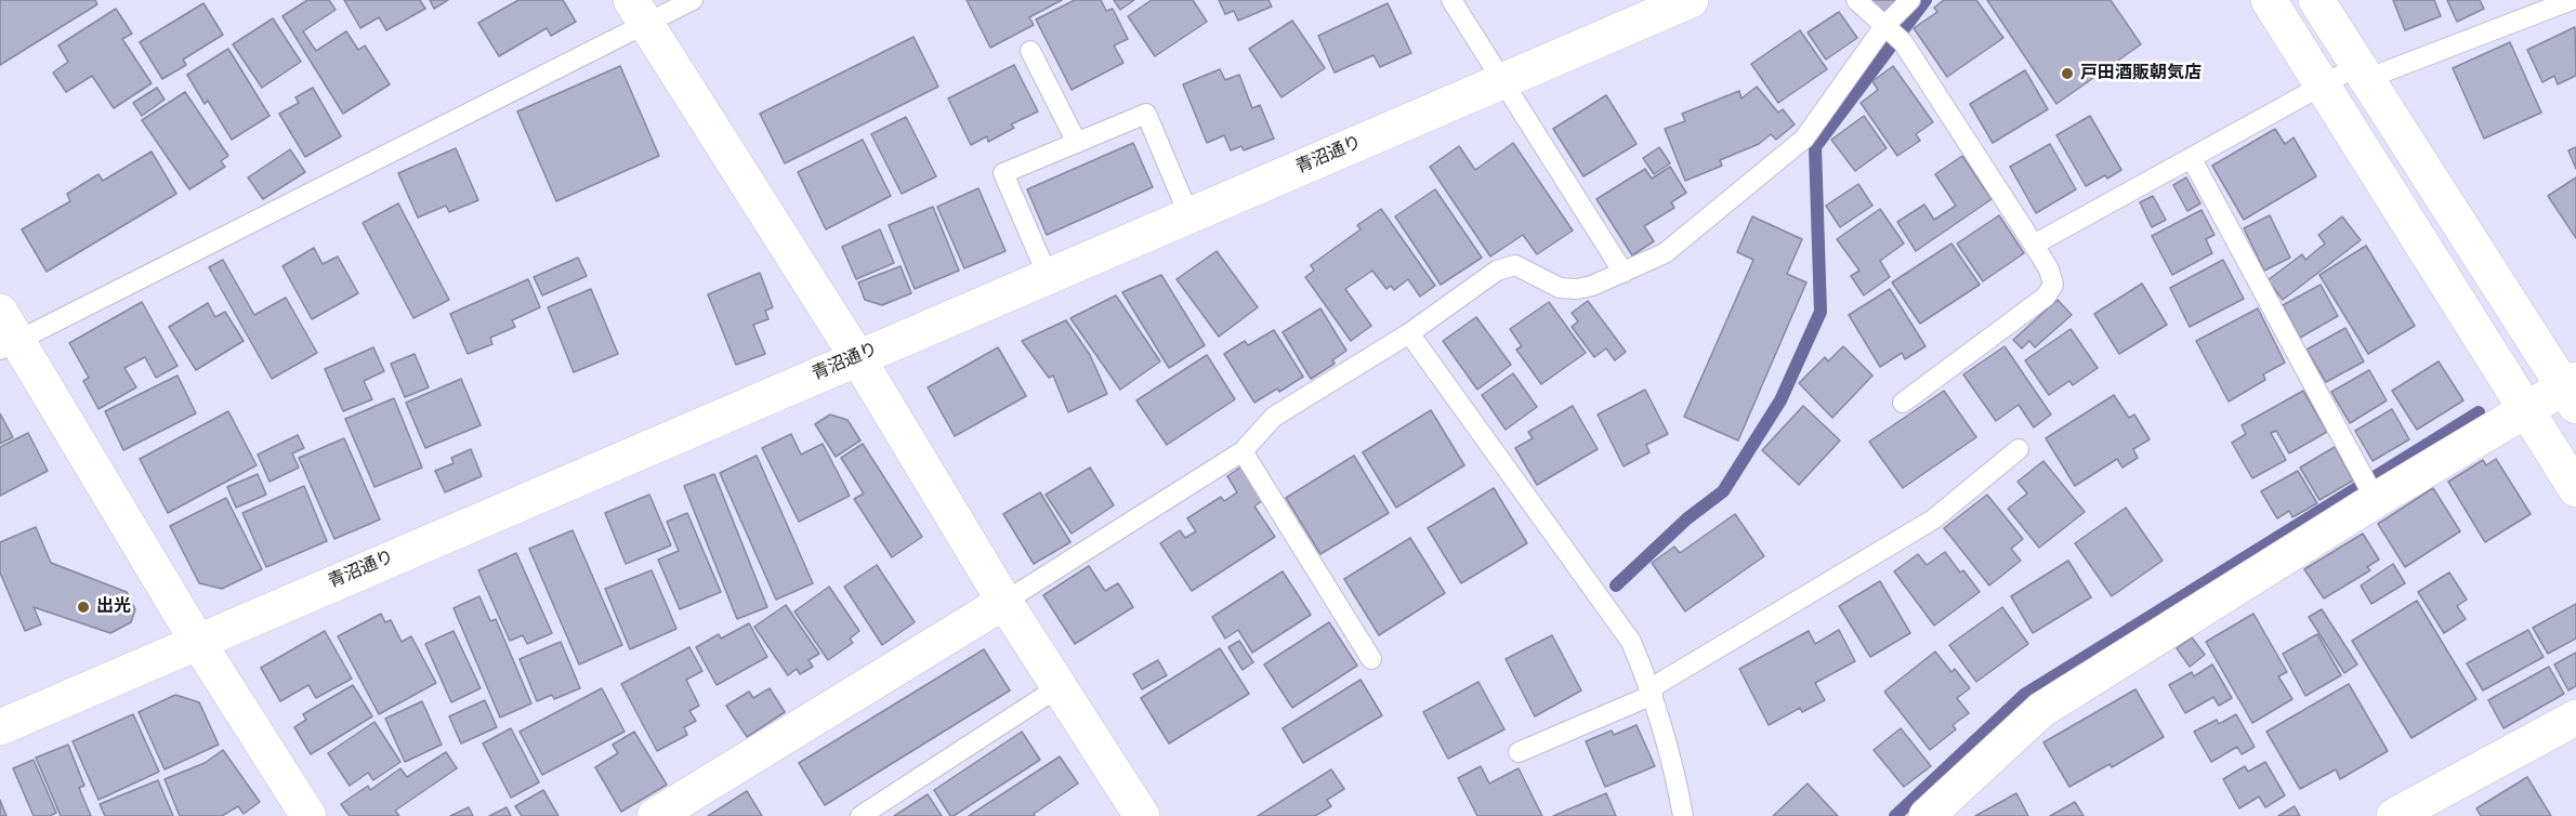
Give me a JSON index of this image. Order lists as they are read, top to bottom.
{
  "streets": {
    "street": ["青沼通り"]
  },
  "places": ["戸田酒販朝気店", "出光"]
}
